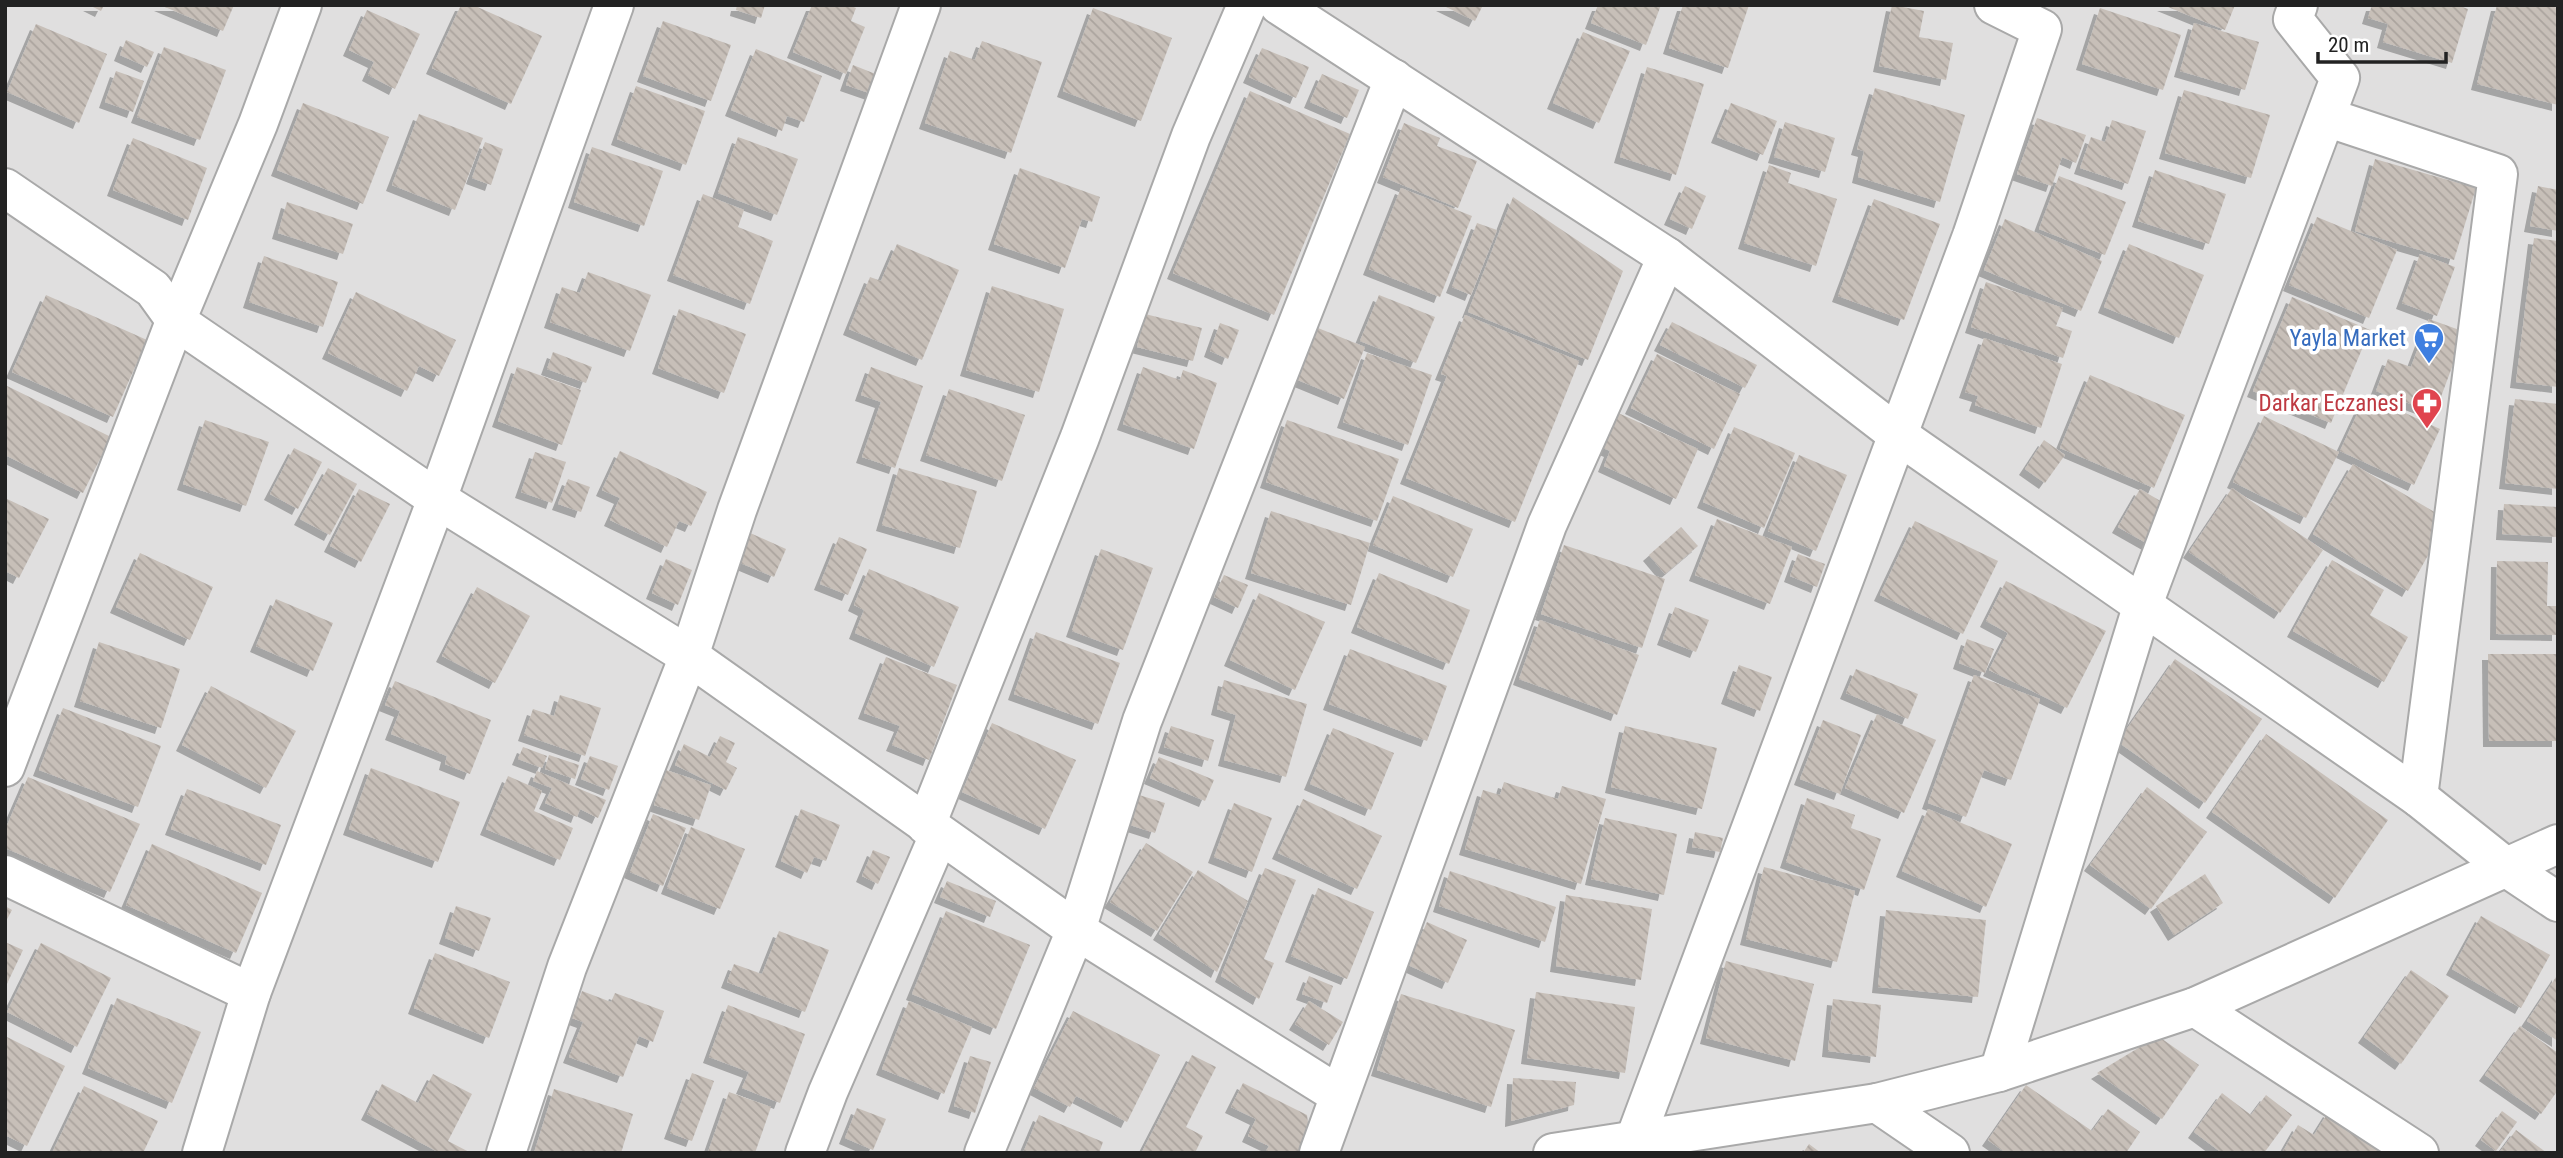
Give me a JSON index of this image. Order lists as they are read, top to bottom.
{
  "places": {
    "supermarket": ["Yayla Market"],
    "pharmacy": ["Darkar Eczanesi"]
  },
  "scale_bar": "20 m"
}
